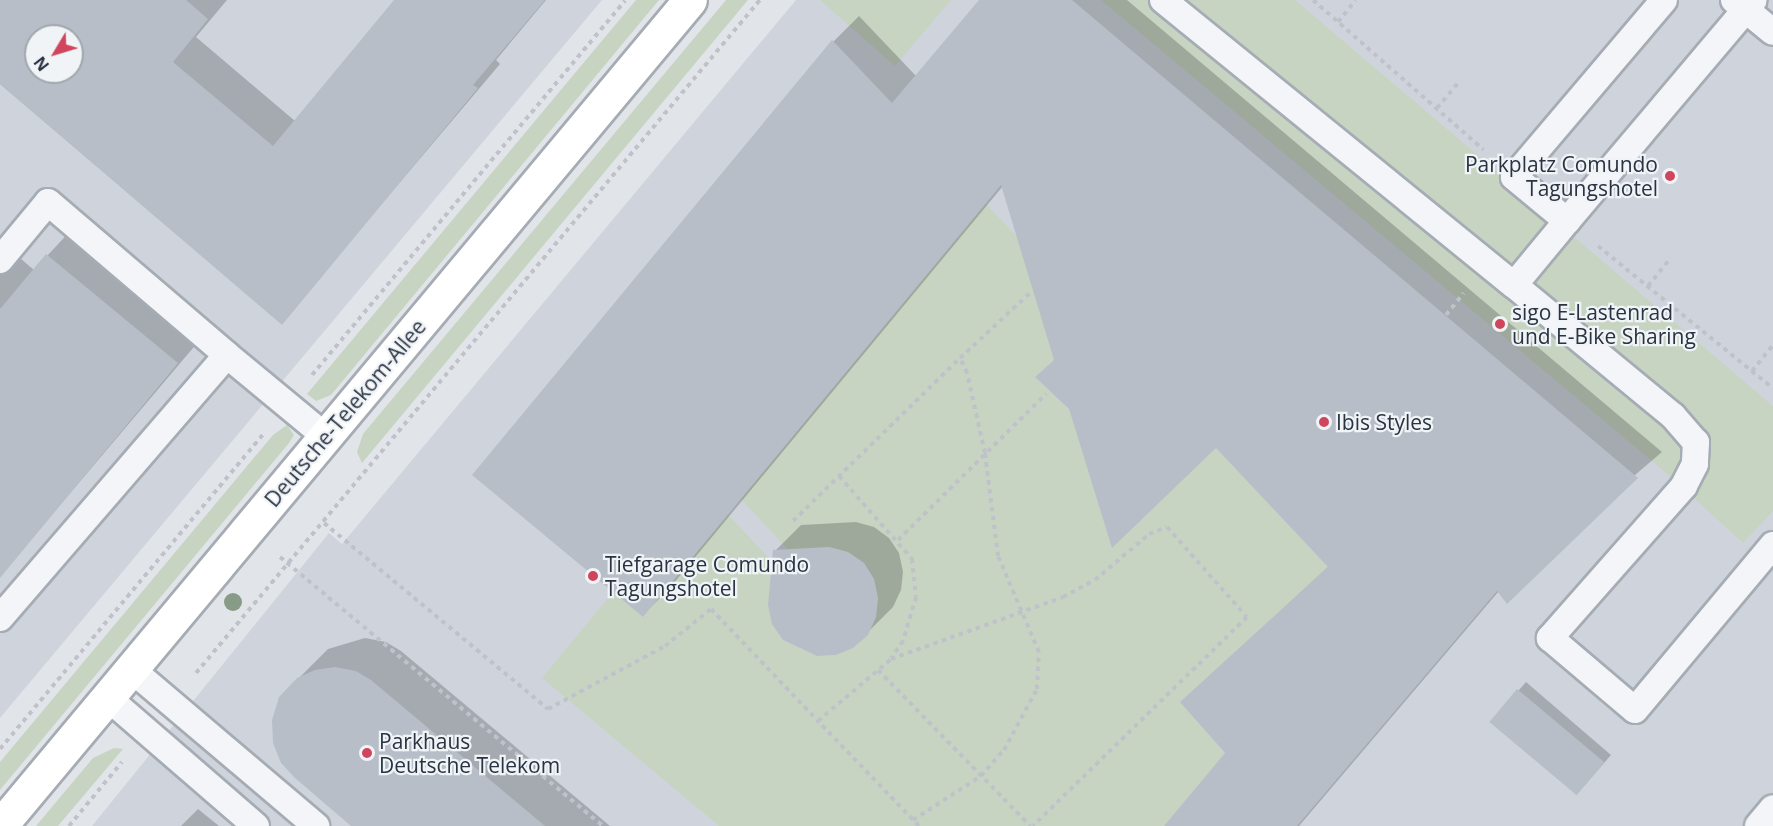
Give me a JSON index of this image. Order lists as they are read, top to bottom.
{
  "streets": {
    "main road": ["Deutsche-Telekom-Allee"]
  },
  "places": [
    "Parkplatz Comundo Tagungshotel",
    "sigo E-Lastenrad und E-Bike Sharing",
    "Ibis Styles",
    "Tiefgarage Comundo Tagungshotel",
    "Parkhaus Deutsche Telekom"
  ],
  "north": "bottom left"
}
